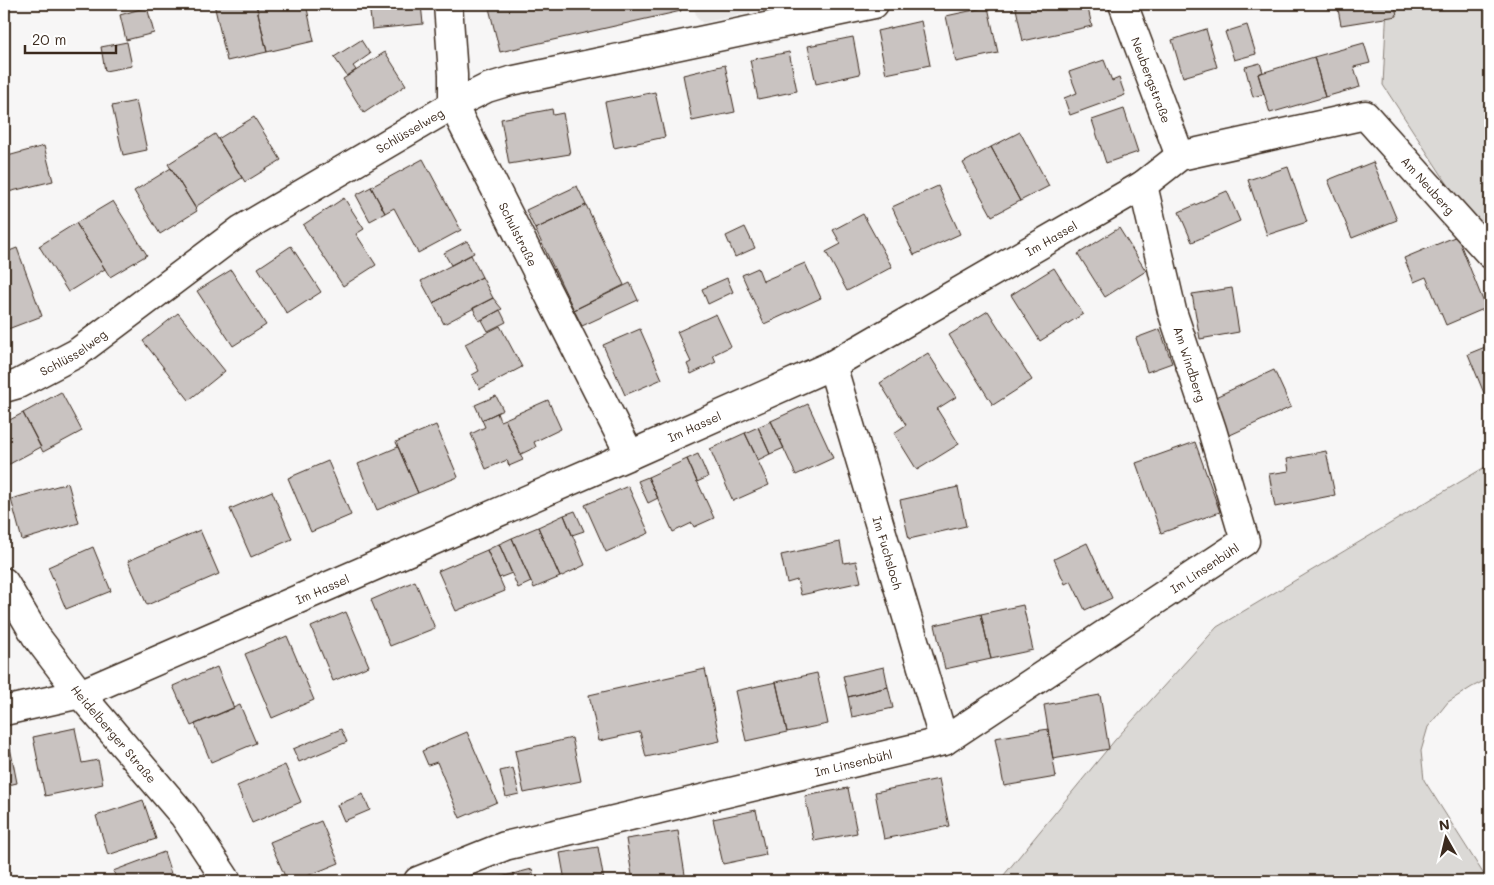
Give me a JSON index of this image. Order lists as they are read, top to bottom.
{
  "streets": {
    "street": [
      "Neubergstraße",
      "Schlüsselweg",
      "Am Neuberg",
      "Schulstraße",
      "Im Hassel",
      "Am Windberg",
      "Im Fuchsloch",
      "Im Linsenbühl",
      "Heidelberger Straße"
    ]
  },
  "crossings": [
    ["Neubergstraße", "Im Hassel"],
    ["Schlüsselweg", "Schulstraße"],
    ["Am Neuberg", "Im Hassel"],
    ["Schulstraße", "Im Hassel"],
    ["Im Hassel", "Am Windberg"],
    ["Im Hassel", "Im Fuchsloch"],
    ["Im Hassel", "Heidelberger Straße"],
    ["Am Windberg", "Im Linsenbühl"],
    ["Im Fuchsloch", "Im Linsenbühl"]
  ],
  "scale_bar": "20 m",
  "north": "top"
}
